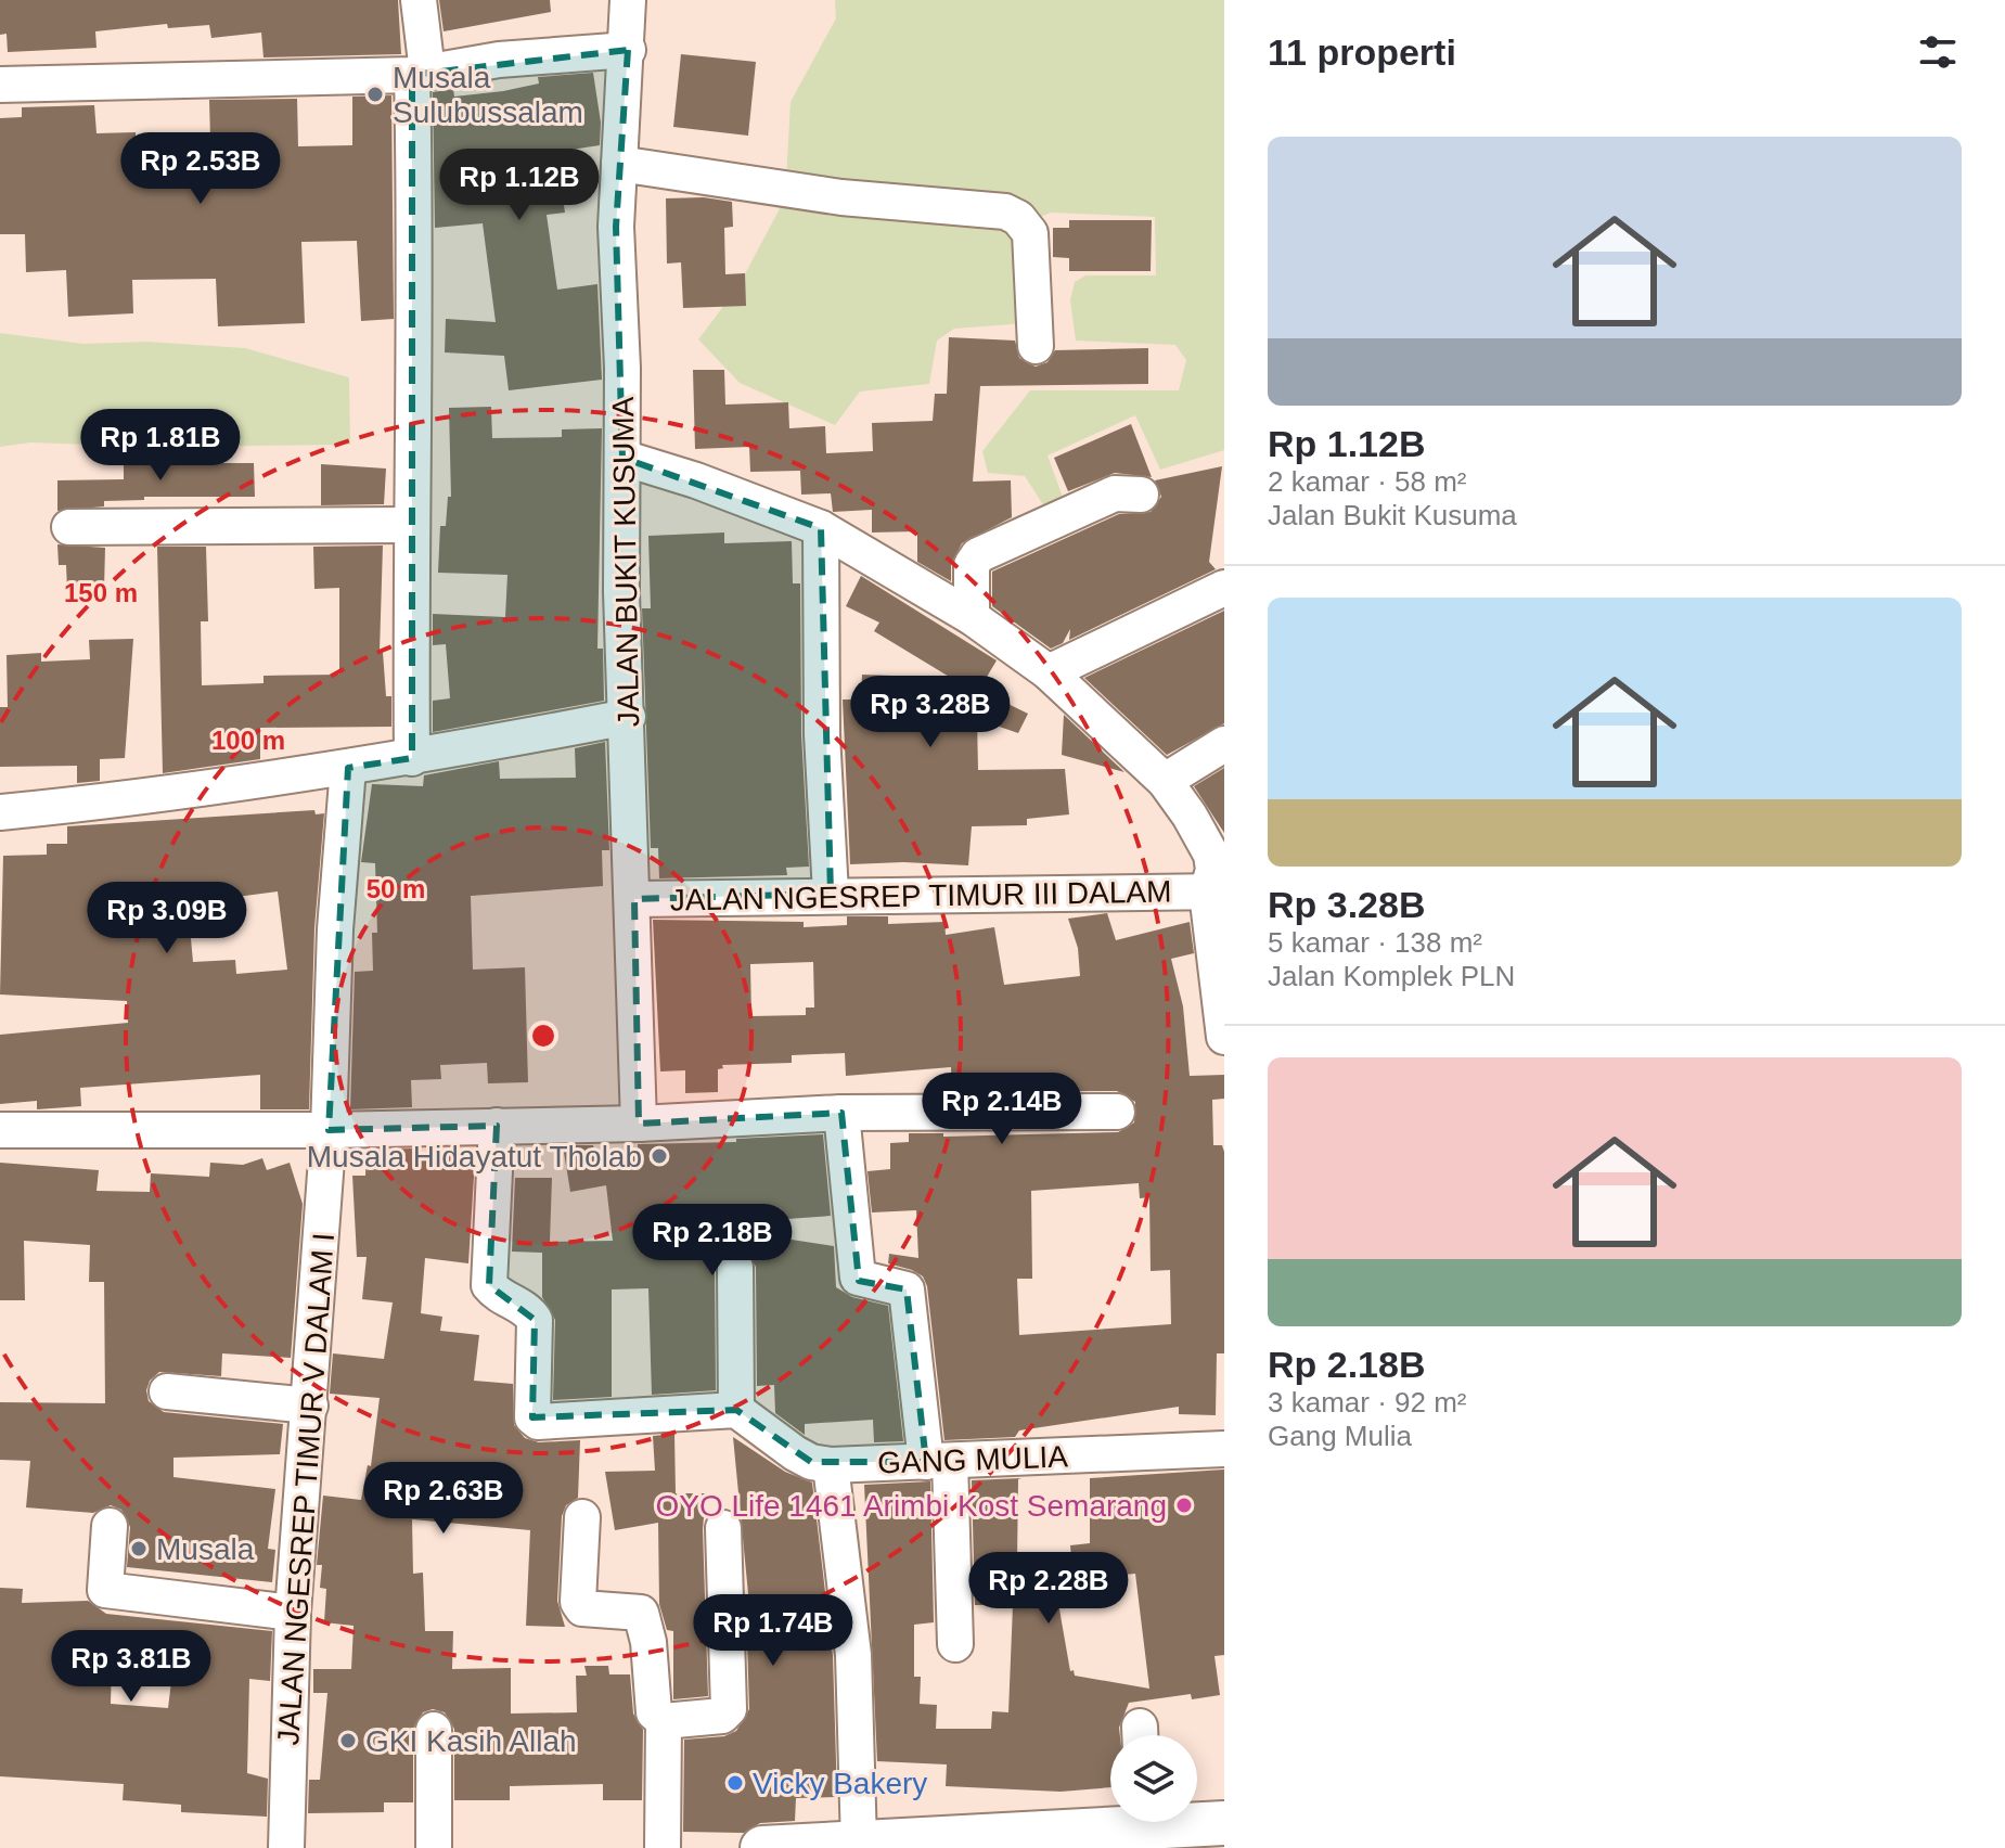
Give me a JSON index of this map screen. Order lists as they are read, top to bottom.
{
  "streets": {
    "street": [
      "JALAN BUKIT KUSUMA",
      "JALAN NGESREP TIMUR III DALAM",
      "GANG MULIA",
      "JALAN NGESREP TIMUR V DALAM I"
    ]
  },
  "crossings": [
    ["JALAN BUKIT KUSUMA", "JALAN NGESREP TIMUR III DALAM"]
  ],
  "places": [
    "Musala Sulubussalam",
    "Musala Hidayatut Tholab",
    "OYO Life 1461 Arimbi Kost Semarang",
    "Musala",
    "GKI Kasih Allah",
    "Vicky Bakery"
  ],
  "page": {
    "heading": "11 properti",
    "list": [
      {
        "name": "Rp 1.12B",
        "note": "2 kamar · 58 m² · Jalan Bukit Kusuma"
      },
      {
        "name": "Rp 3.28B",
        "note": "5 kamar · 138 m² · Jalan Komplek PLN"
      },
      {
        "name": "Rp 2.18B",
        "note": "3 kamar · 92 m² · Gang Mulia"
      }
    ],
    "price": [
      "Rp 2.53B",
      "Rp 1.12B",
      "Rp 1.81B",
      "Rp 3.28B",
      "Rp 3.09B",
      "Rp 2.14B",
      "Rp 2.18B",
      "Rp 2.63B",
      "Rp 2.28B",
      "Rp 1.74B",
      "Rp 3.81B"
    ]
  },
  "rings": ["150 m", "100 m", "50 m"]
}
